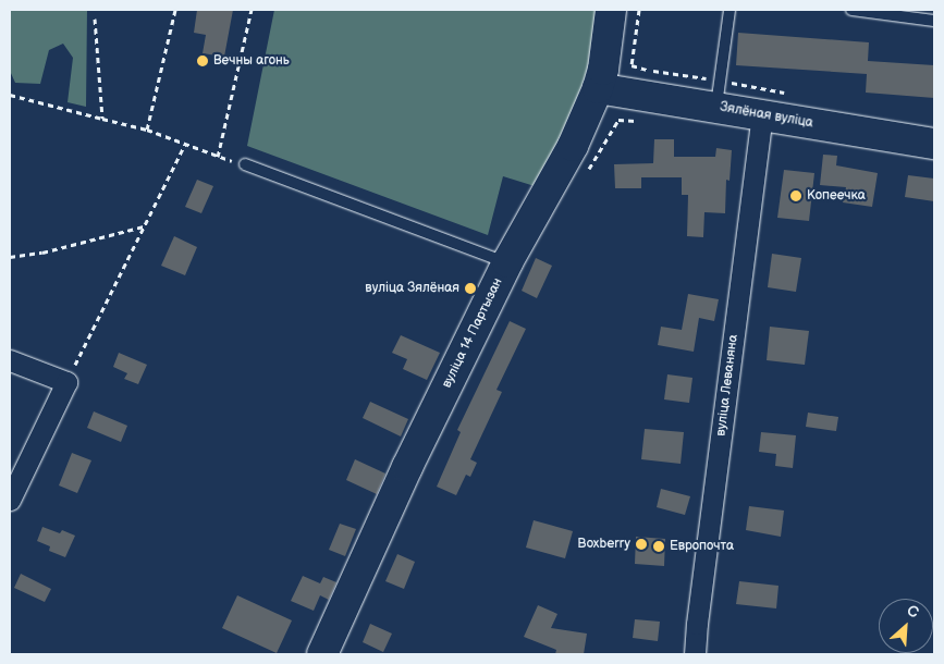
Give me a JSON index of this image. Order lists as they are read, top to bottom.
{
  "streets": {
    "main road": ["Зялёная вуліца", "вуліца 14 Партызан"],
    "street": ["вуліца Леваняна"]
  },
  "crossings": [
    ["Зялёная вуліца", "вуліца 14 Партызан"],
    ["Зялёная вуліца", "вуліца Леваняна"]
  ],
  "places": [
    "Вечны агонь",
    "Копеечка",
    "вуліца Зялёная",
    "Boxberry",
    "Европочта"
  ],
  "north": "top right"
}
